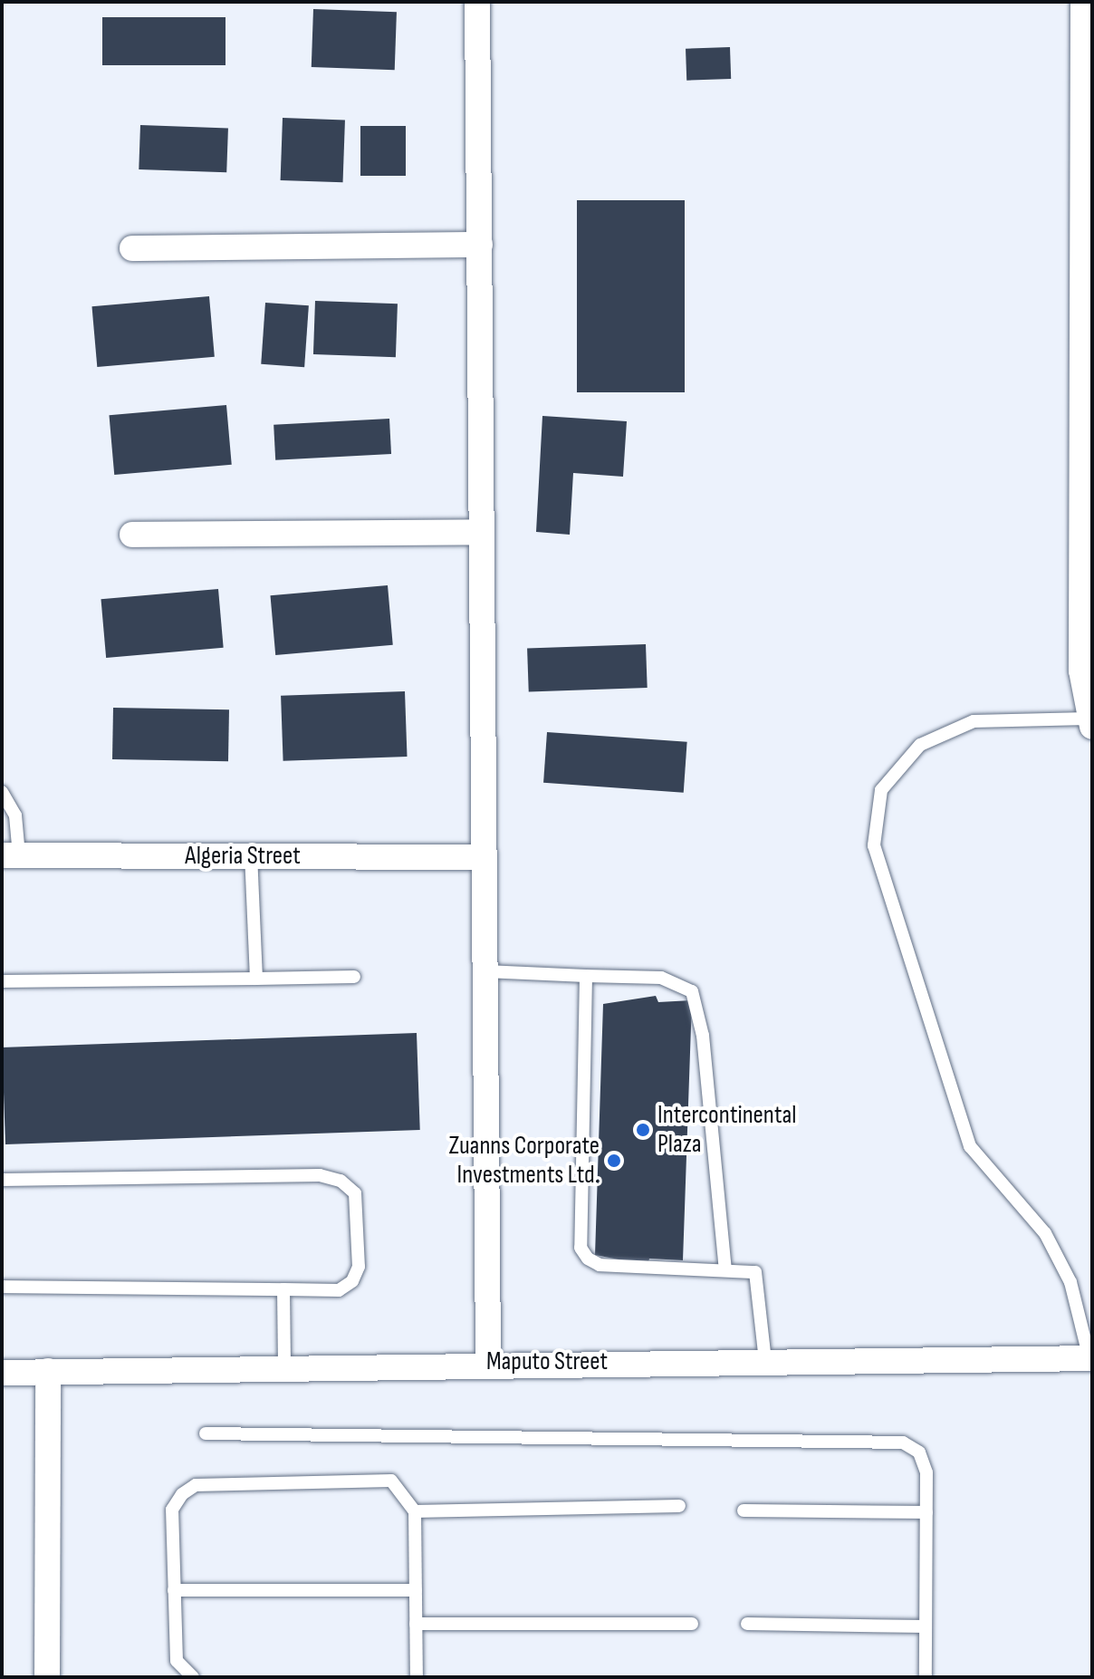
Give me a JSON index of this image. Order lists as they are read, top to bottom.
{
  "streets": {
    "street": ["Algeria Street", "Maputo Street"]
  },
  "places": ["Intercontinental Plaza", "Zuanns Corporate Investments Ltd."]
}
